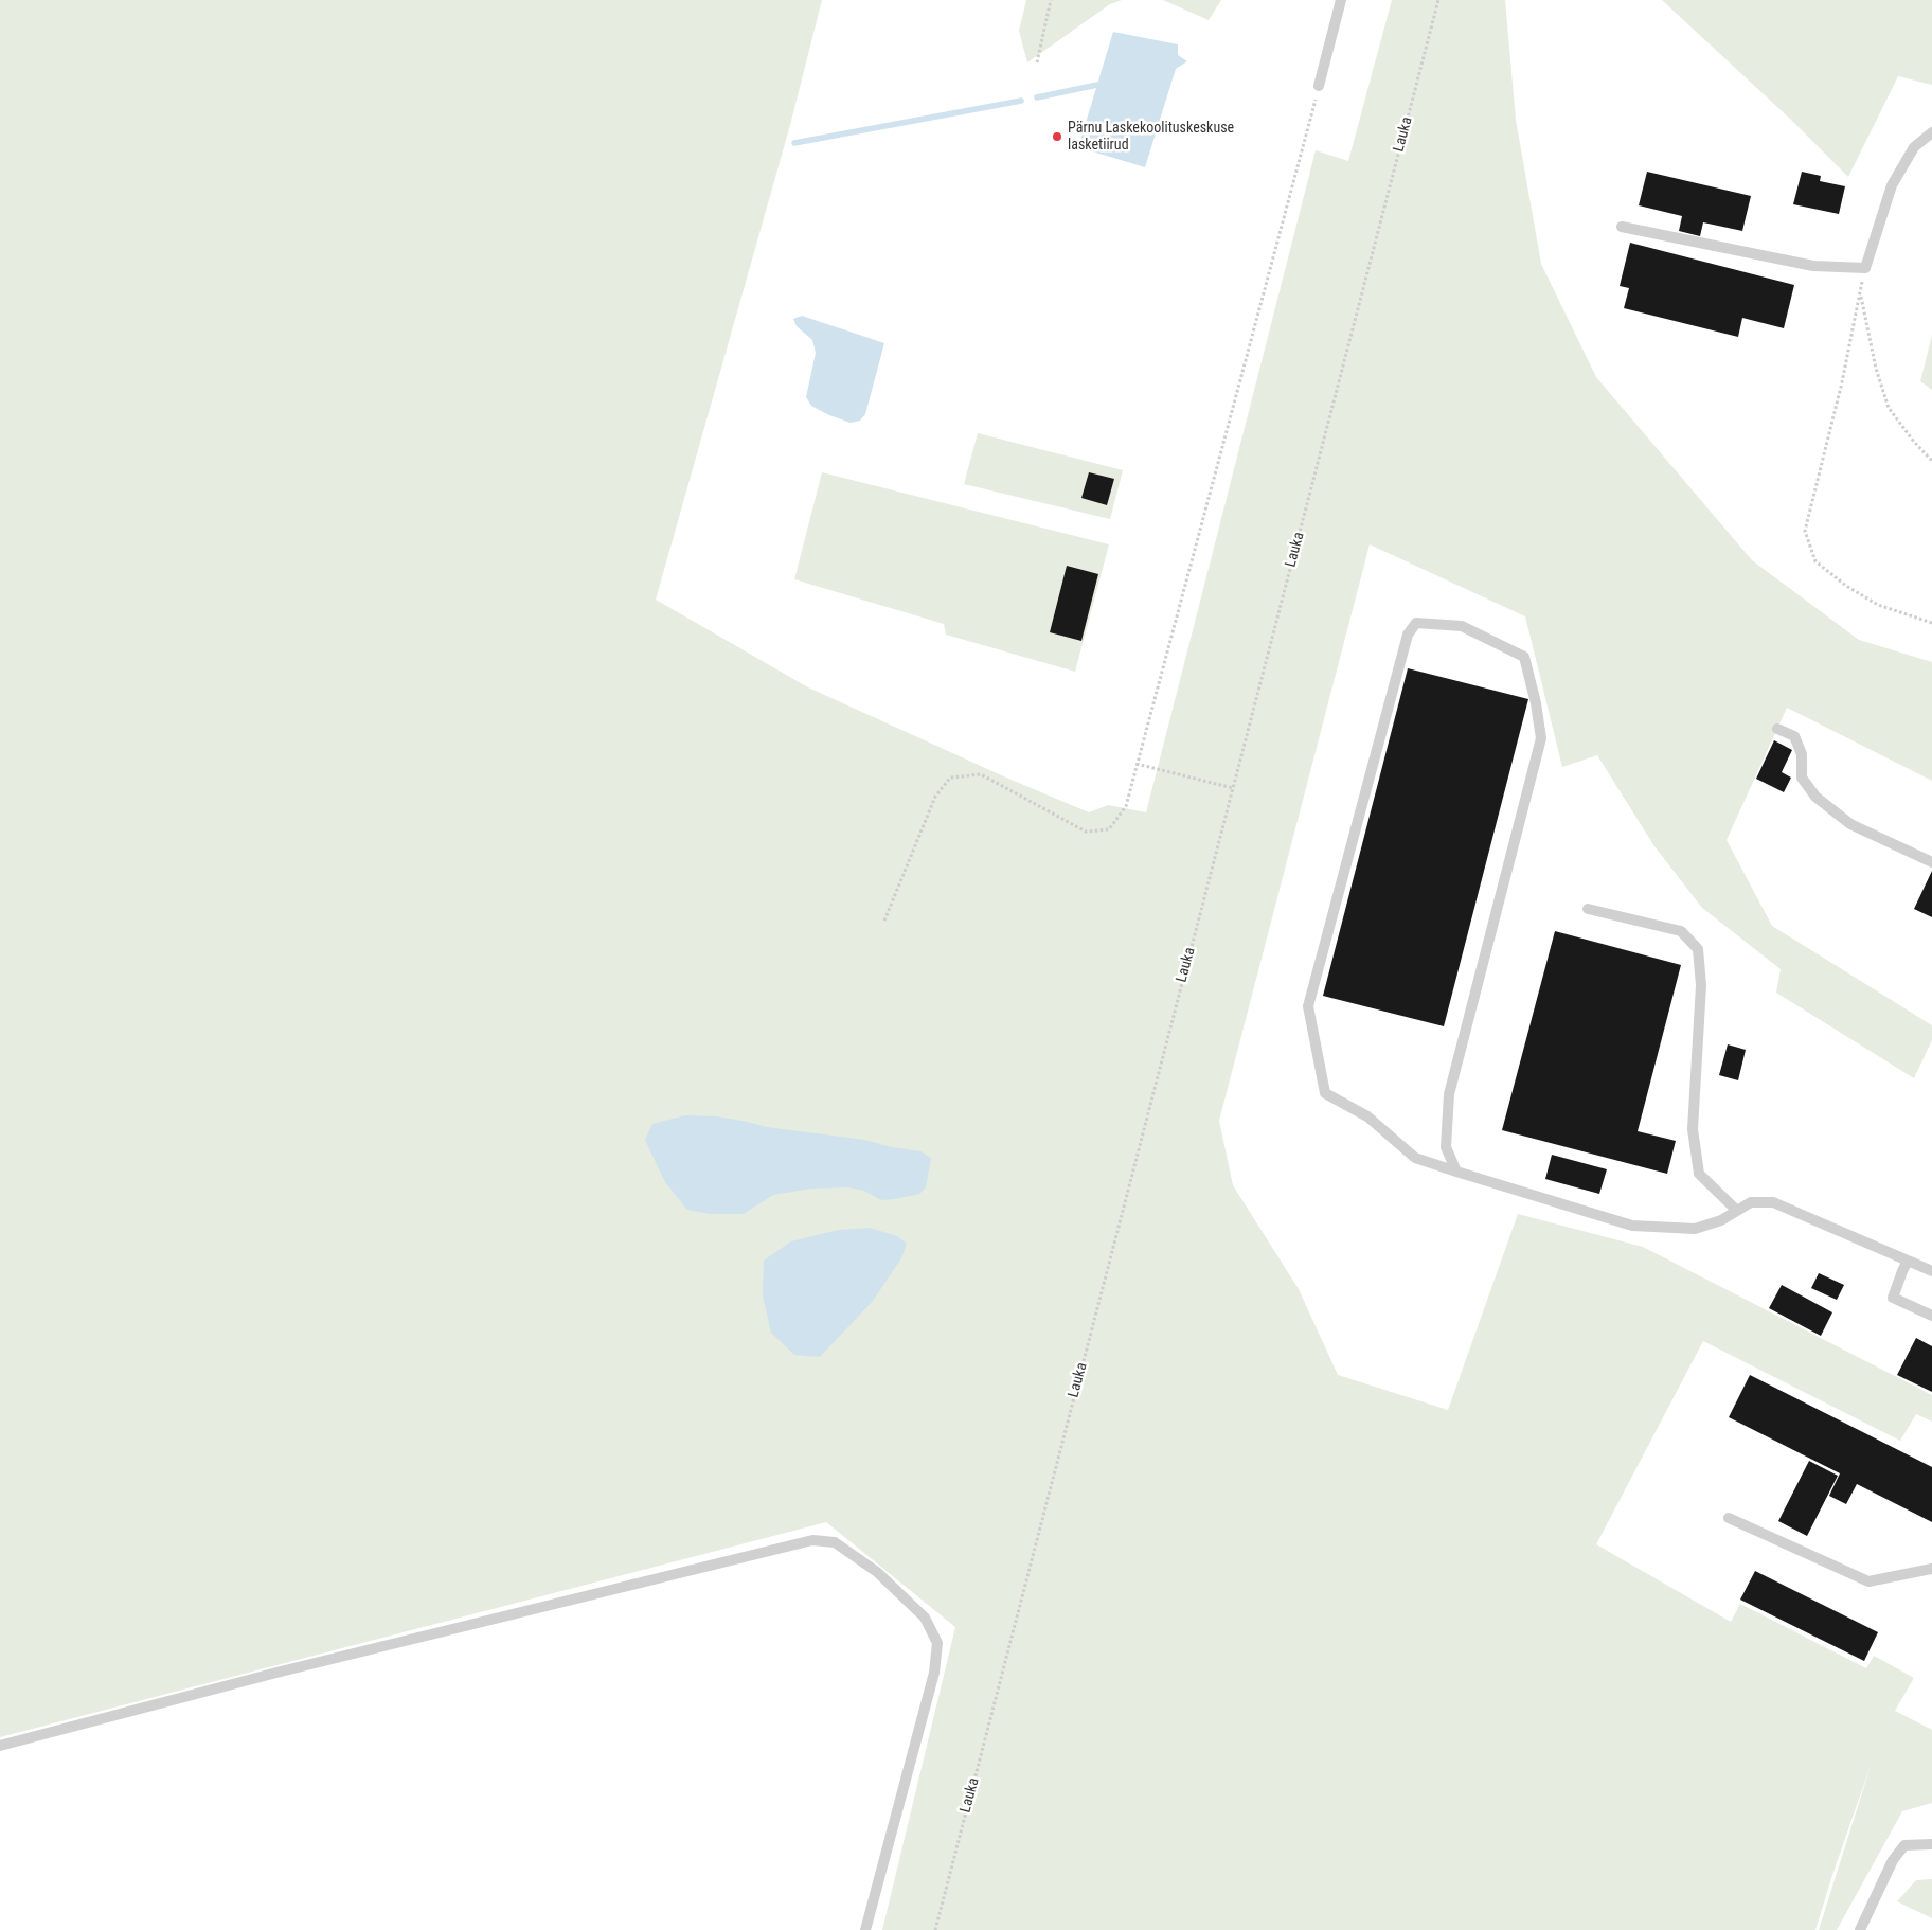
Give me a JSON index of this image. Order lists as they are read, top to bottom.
{
  "streets": {
    "path": ["Lauka"]
  },
  "places": ["Pärnu Laskekoolituskeskuse lasketiirud"]
}
